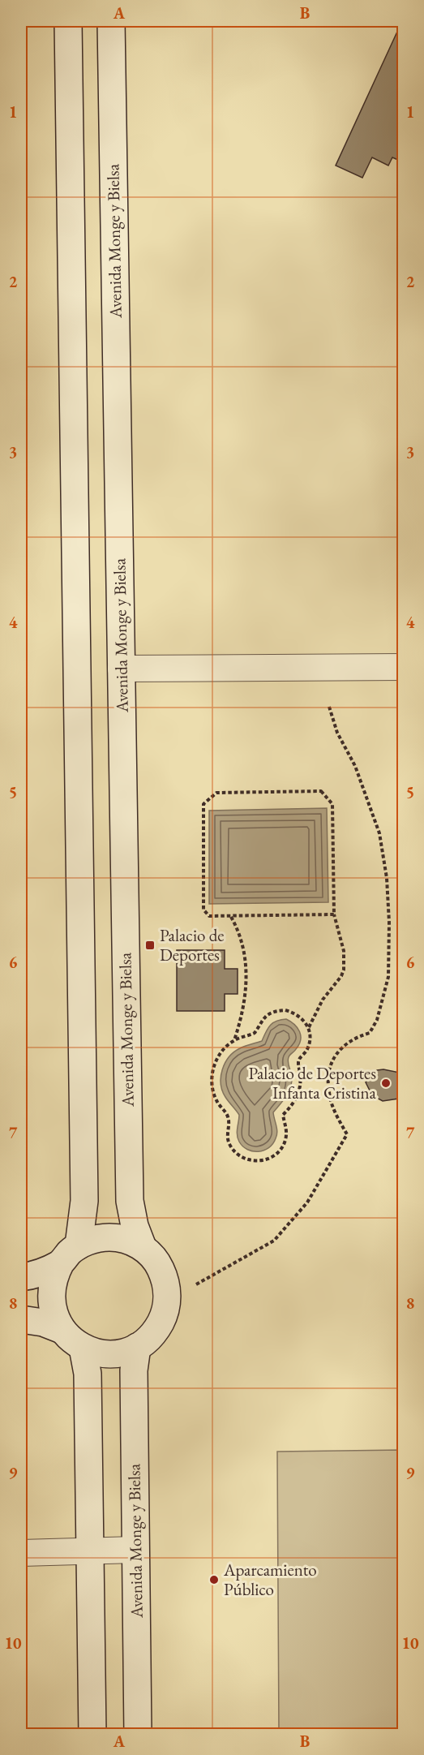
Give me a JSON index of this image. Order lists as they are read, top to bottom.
{
  "streets": {
    "street": ["Avenida Monge y Bielsa"]
  },
  "places": {
    "transit": ["Palacio de Deportes"],
    "other": ["Palacio de Deportes Infanta Cristina", "Aparcamiento Público"]
  },
  "grid": {
    "columns": ["A", "B"],
    "rows": [
      "1",
      "2",
      "3",
      "4",
      "5",
      "6",
      "7",
      "8",
      "9",
      "10"
    ]
  }
}
